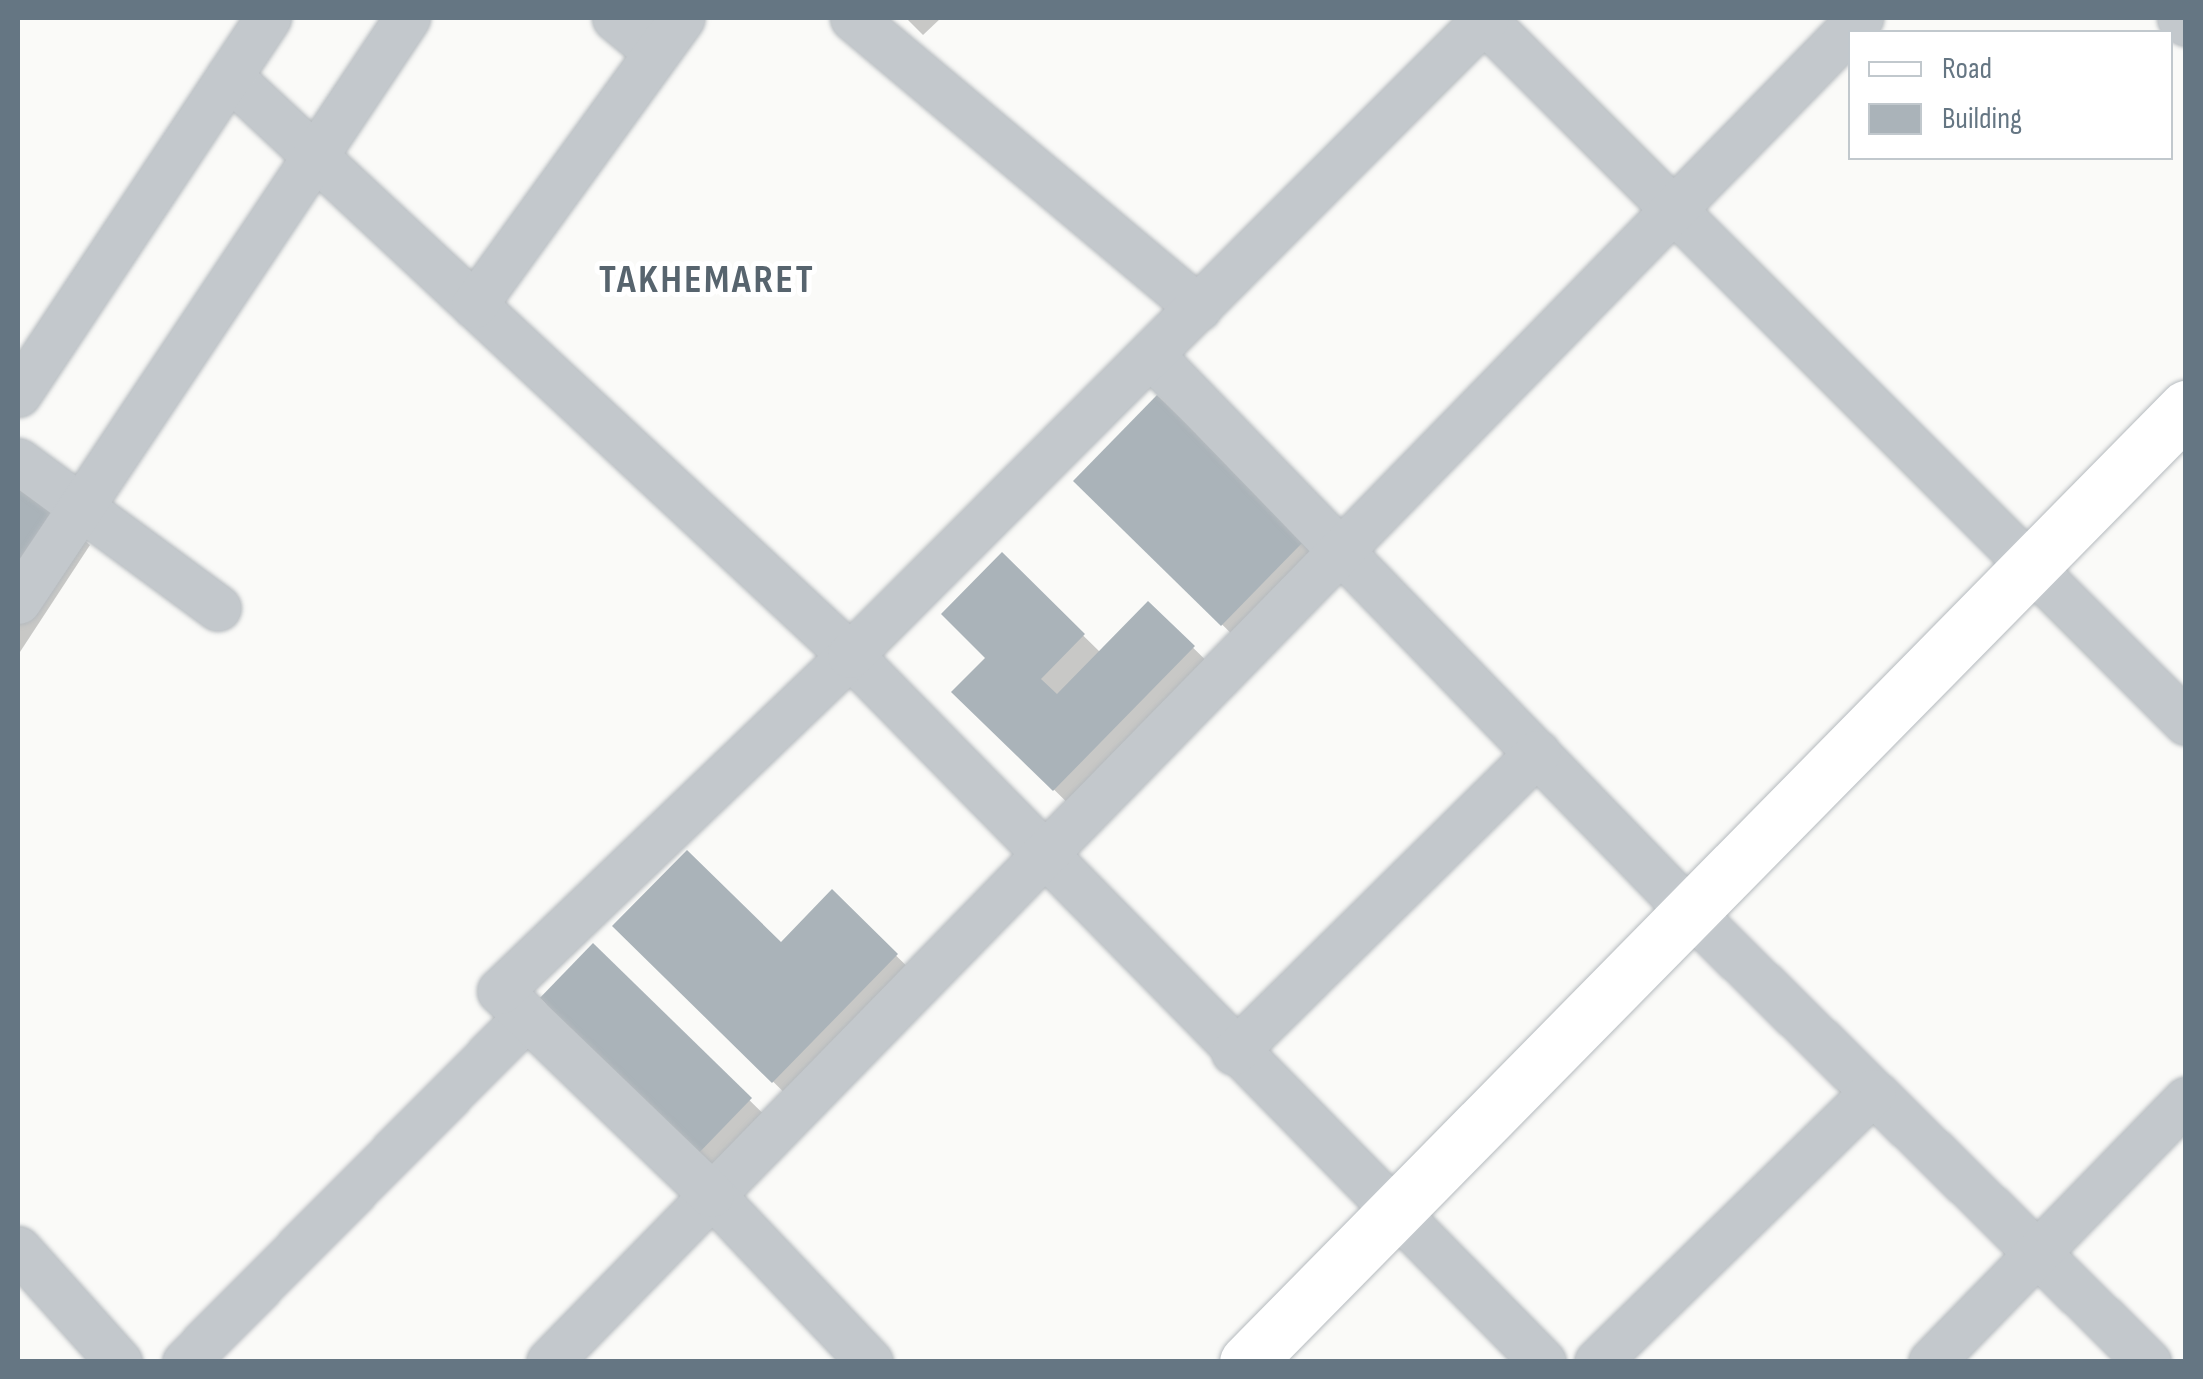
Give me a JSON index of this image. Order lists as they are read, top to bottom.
{
  "districts": ["TAKHEMARET"],
  "legend": ["Road", "Building"]
}
